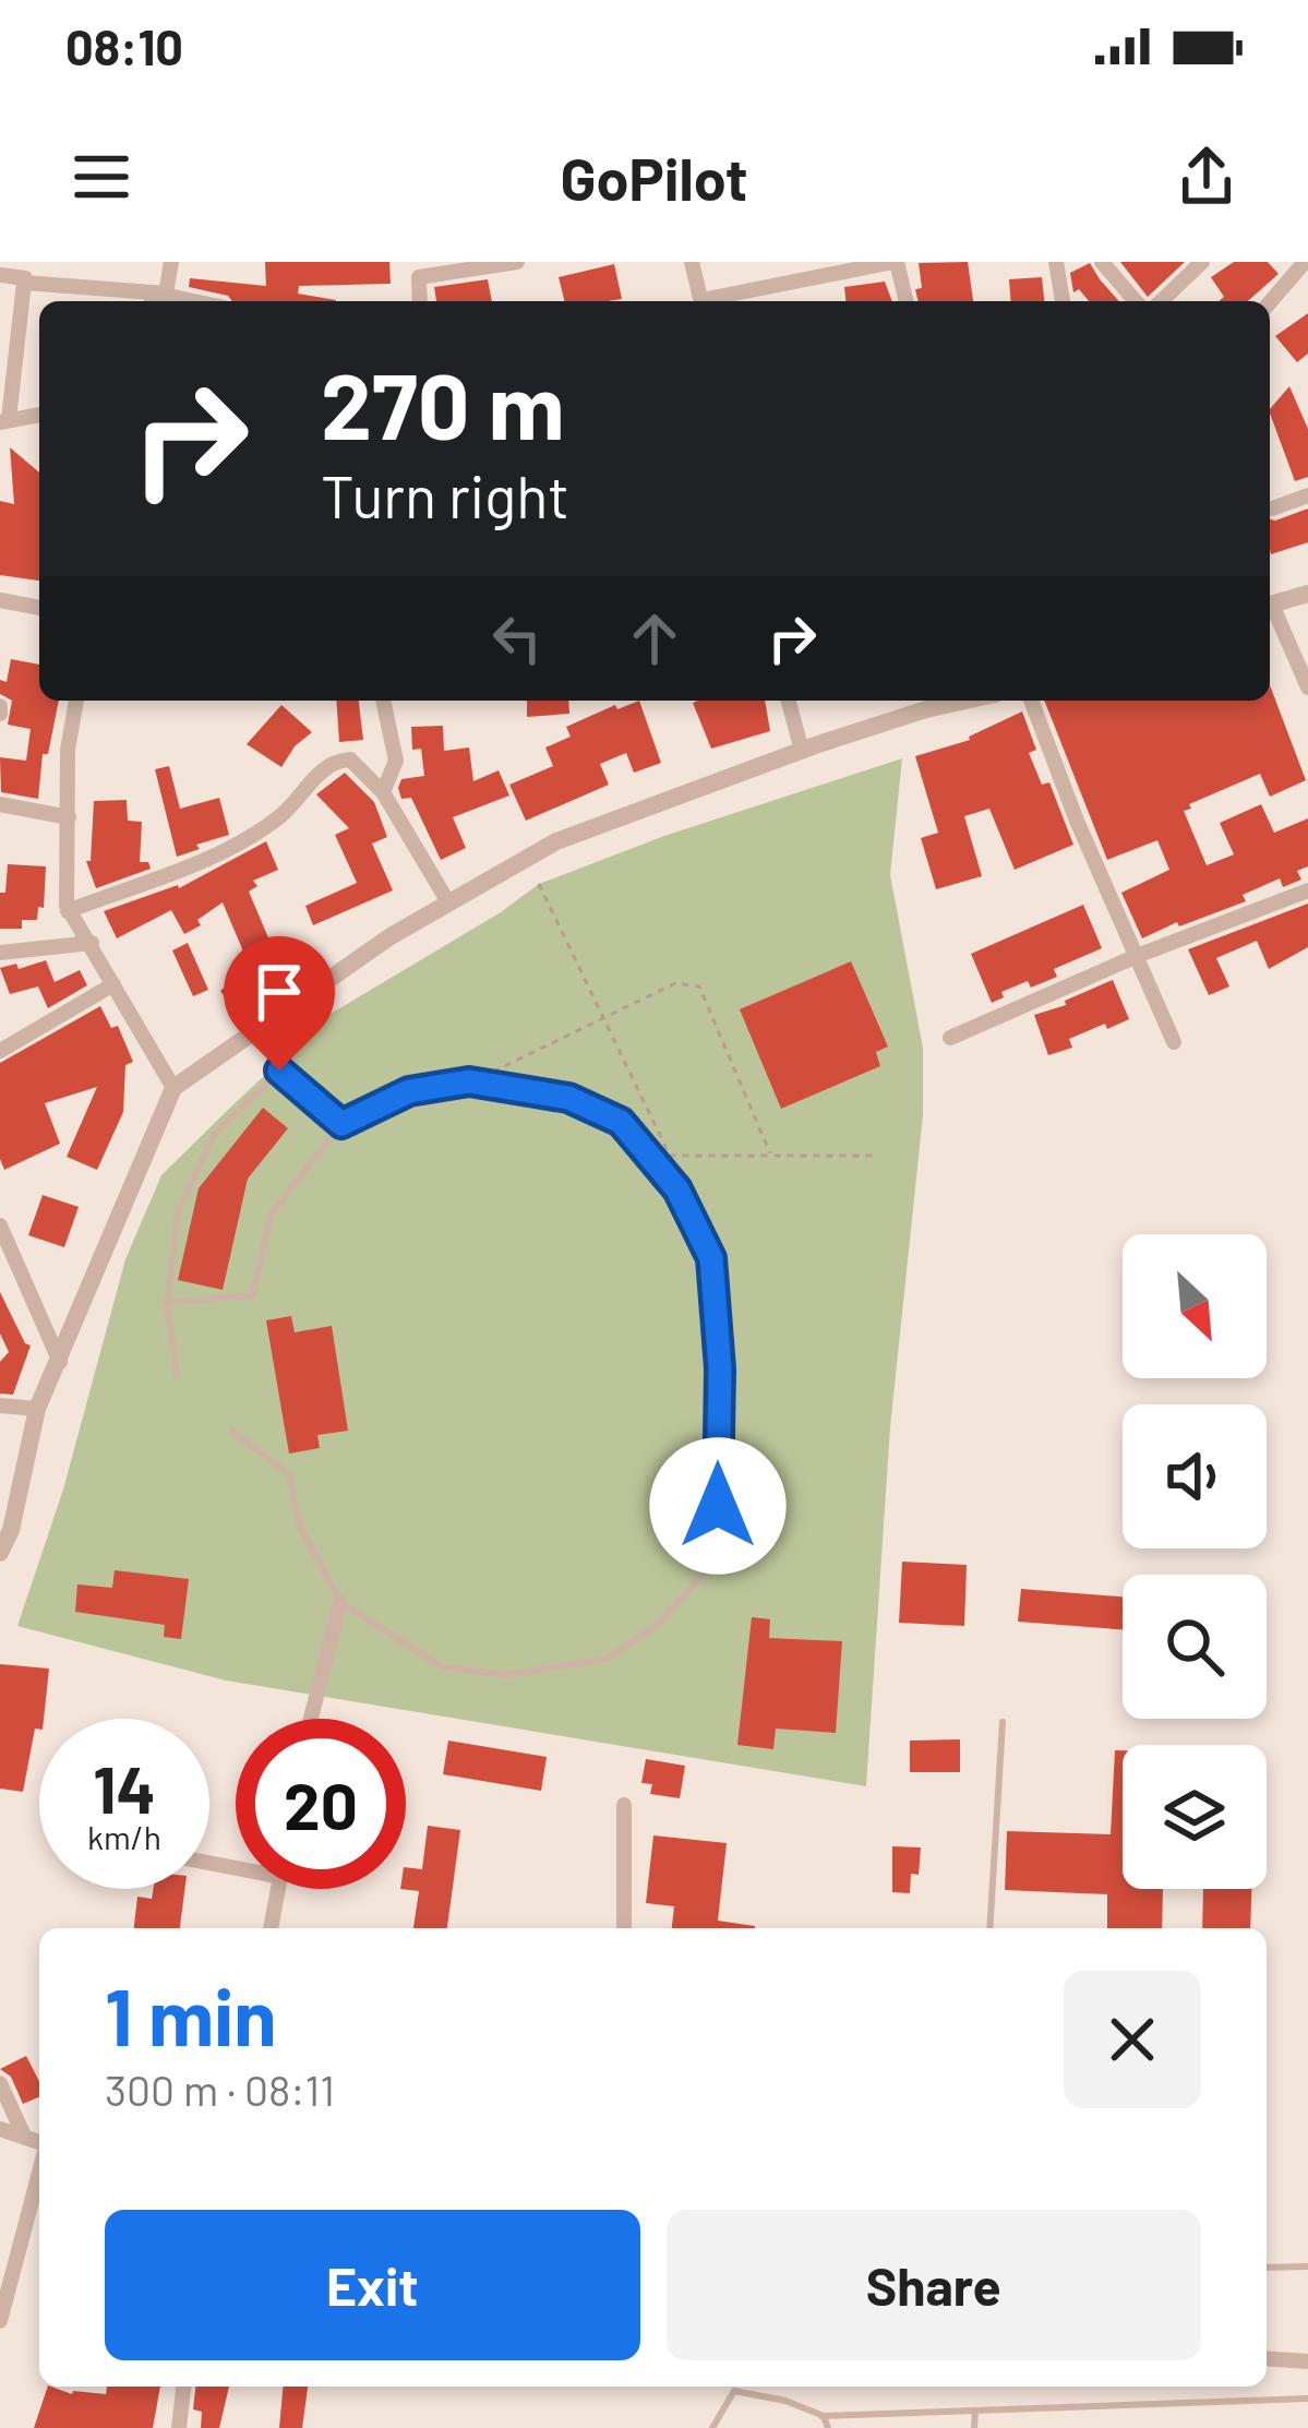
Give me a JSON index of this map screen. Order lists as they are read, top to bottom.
{
  "north": "bottom right",
  "page": {
    "status": "08:10",
    "header": "GoPilot",
    "turn": ["270 m", "Turn right"],
    "speed": "14 km/h",
    "limit": "20",
    "heading": ["1 min", "300 m · 08:11"],
    "buttons": ["Exit", "Share"]
  }
}
